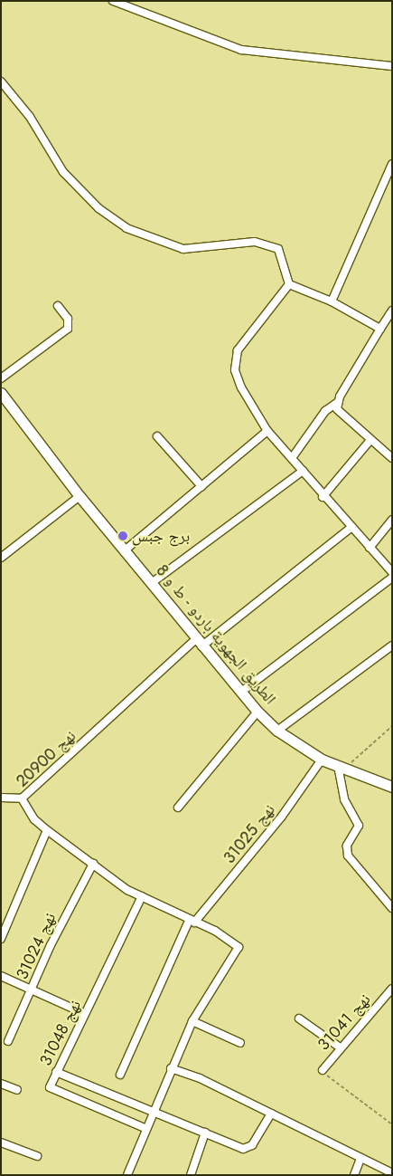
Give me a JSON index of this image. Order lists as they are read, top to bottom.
{
  "streets": {
    "main road": ["الطريق الجهوية باردو - ط و 8"],
    "street": [
      "نهج 20900",
      "نهج 31025",
      "نهج 31024",
      "نهج 31041",
      "نهج 31048"
    ]
  },
  "crossings": [
    ["الطريق الجهوية باردو - ط و 8", "نهج 20900"],
    ["الطريق الجهوية باردو - ط و 8", "نهج 31025"],
    ["نهج 20900", "نهج 31025"],
    ["نهج 20900", "نهج 31024"],
    ["نهج 20900", "نهج 31048"]
  ],
  "places": ["برج جبس"]
}
